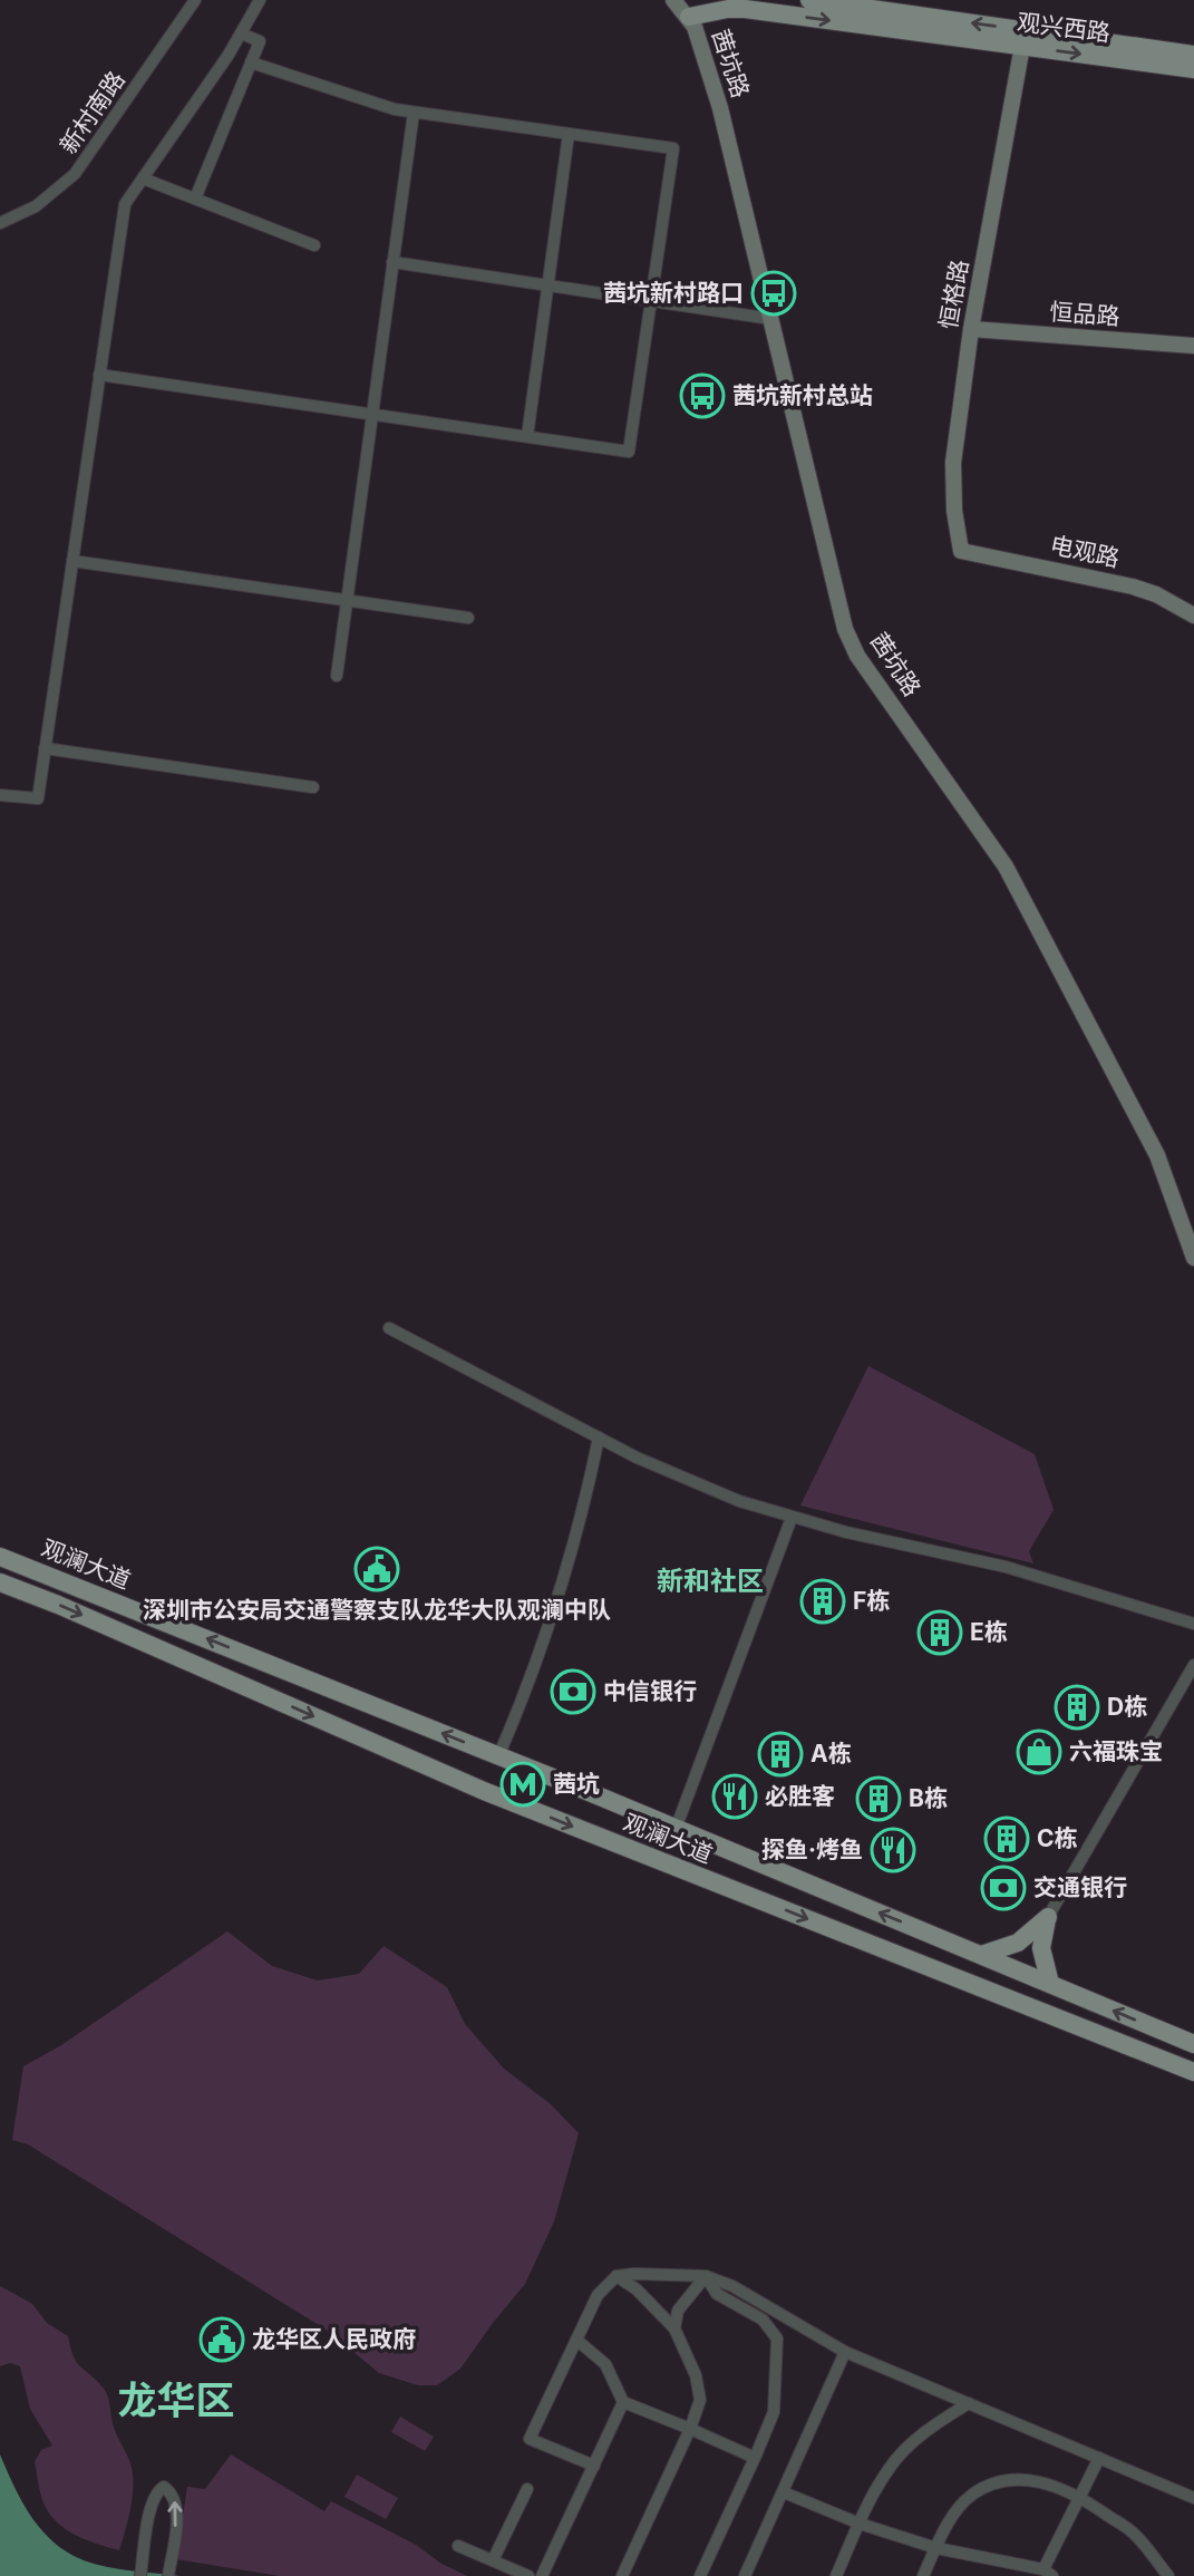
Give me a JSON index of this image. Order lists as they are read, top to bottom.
{
  "streets": {
    "main road": ["观兴西路", "观澜大道"],
    "street": [
      "茜坑路",
      "新村南路",
      "恒格路",
      "恒品路",
      "电观路"
    ]
  },
  "crossings": [
    ["观兴西路", "茜坑路"],
    ["观兴西路", "恒格路"],
    ["恒格路", "恒品路"],
    ["恒格路", "电观路"]
  ],
  "districts": ["新和社区", "龙华区"],
  "places": {
    "bus stop": ["茜坑新村路口", "茜坑新村总站"],
    "public building": ["深圳市公安局交通警察支队龙华大队观澜中队", "龙华区人民政府"],
    "building": [
      "F栋",
      "E栋",
      "D栋",
      "A栋",
      "B栋",
      "C栋"
    ],
    "bank": ["中信银行", "交通银行"],
    "shop": ["六福珠宝"],
    "metro station": ["茜坑"],
    "restaurant": ["必胜客", "探鱼·烤鱼"]
  }
}
